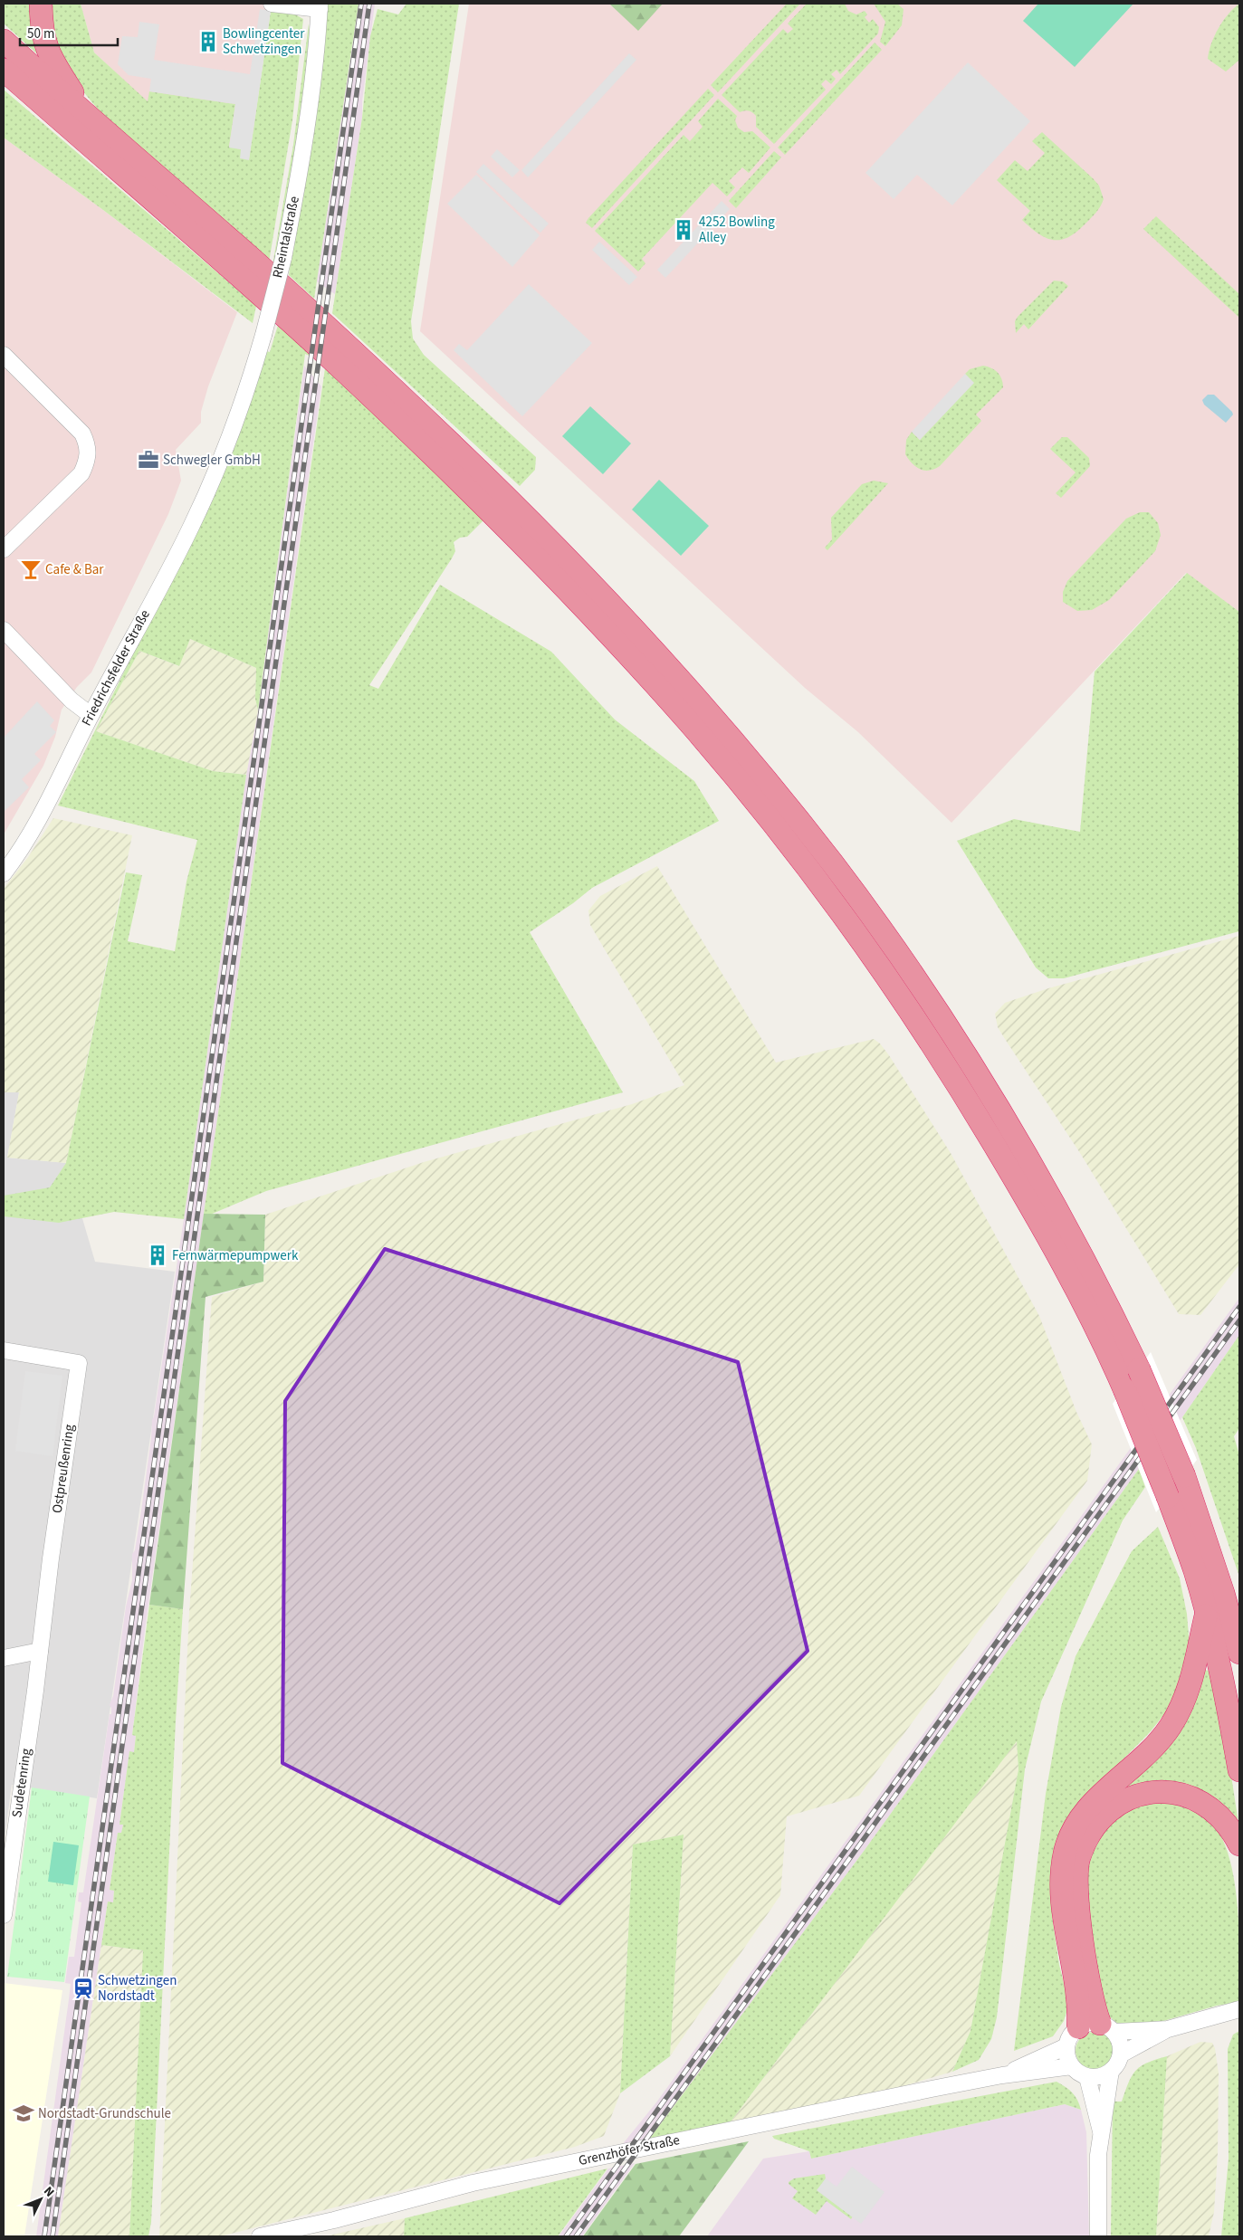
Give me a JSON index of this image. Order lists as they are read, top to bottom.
{
  "streets": {
    "street": [
      "Rheintalstraße",
      "Friedrichsfelder Straße",
      "Ostpreußenring",
      "Sudetenring",
      "Grenzhöfer Straße"
    ]
  },
  "crossings": [
    ["Rheintalstraße", "Friedrichsfelder Straße"],
    ["Ostpreußenring", "Sudetenring"]
  ],
  "places": {
    "building": ["Bowlingcenter Schwetzingen", "4252 Bowling Alley", "Fernwärmepumpwerk"],
    "office": ["Schwegler GmbH"],
    "bar": ["Cafe & Bar"],
    "station": ["Schwetzingen Nordstadt"],
    "school or university": ["Nordstadt-Grundschule"]
  },
  "scale_bar": "50 m",
  "north": "top right"
}
